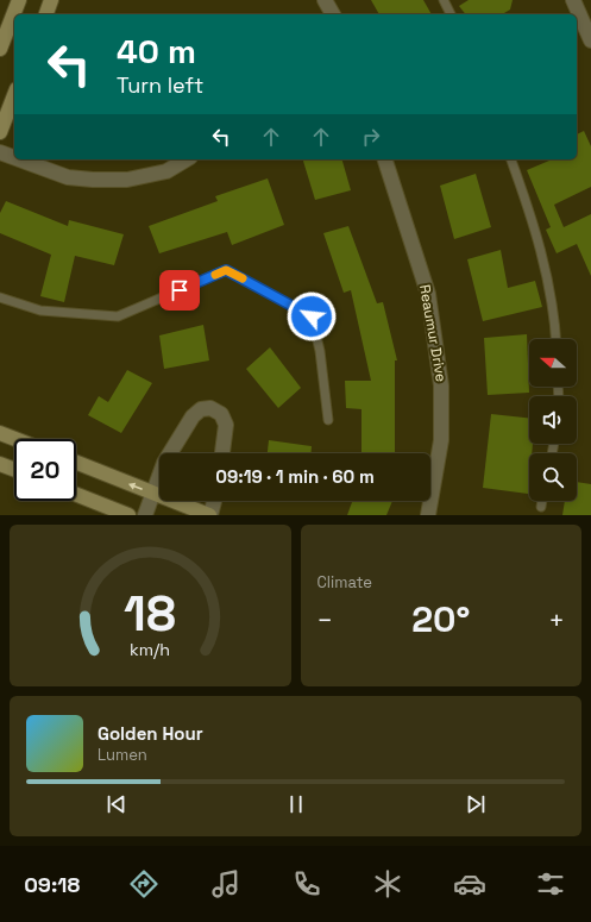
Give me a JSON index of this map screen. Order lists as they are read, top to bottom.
{
  "streets": {
    "street": ["Reaumur Drive"]
  },
  "north": "left",
  "page": {
    "turn": ["40 m", "Turn left"],
    "limit": "20",
    "trip": "09:19 · 1 min · 60 m",
    "tile": "Climate",
    "heat": ["−", "20°", "+"],
    "song": ["Golden Hour", "Lumen"],
    "tabs": "09:18",
    "gauge": ["18", "km/h"]
  }
}
